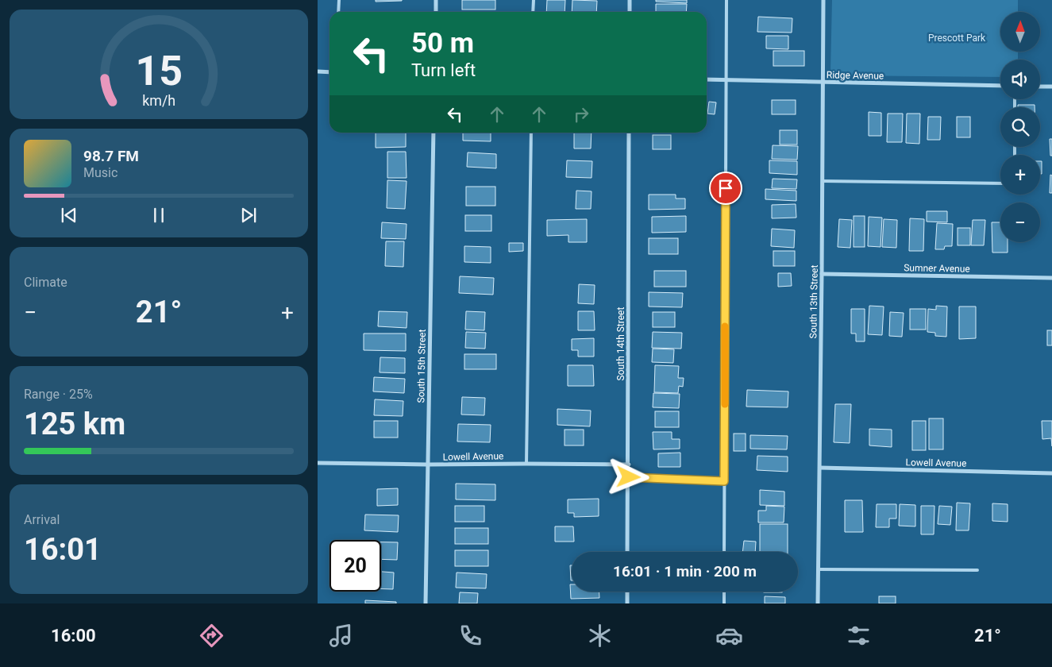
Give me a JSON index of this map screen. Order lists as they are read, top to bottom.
{
  "streets": {
    "street": [
      "Ridge Avenue",
      "Sumner Avenue",
      "South 13th Street",
      "South 14th Street",
      "South 15th Street",
      "Lowell Avenue"
    ]
  },
  "crossings": [
    ["Ridge Avenue", "South 13th Street"],
    ["Sumner Avenue", "South 13th Street"],
    ["South 13th Street", "Lowell Avenue"],
    ["South 14th Street", "Lowell Avenue"],
    ["South 15th Street", "Lowell Avenue"]
  ],
  "parks": ["Prescott Park"],
  "north": "top",
  "page": {
    "map_buttons": ["+", "−"],
    "turn": ["50 m", "Turn left"],
    "song": ["98.7 FM", "Music"],
    "tile": [
      "Climate",
      ["Range · 25%", "125 km"],
      ["Arrival", "16:01"]
    ],
    "heat": ["−", "21°", "+"],
    "limit": "20",
    "trip": "16:01 · 1 min · 200 m",
    "tabs": ["16:00", "21°"],
    "gauge": ["15", "km/h"]
  }
}
